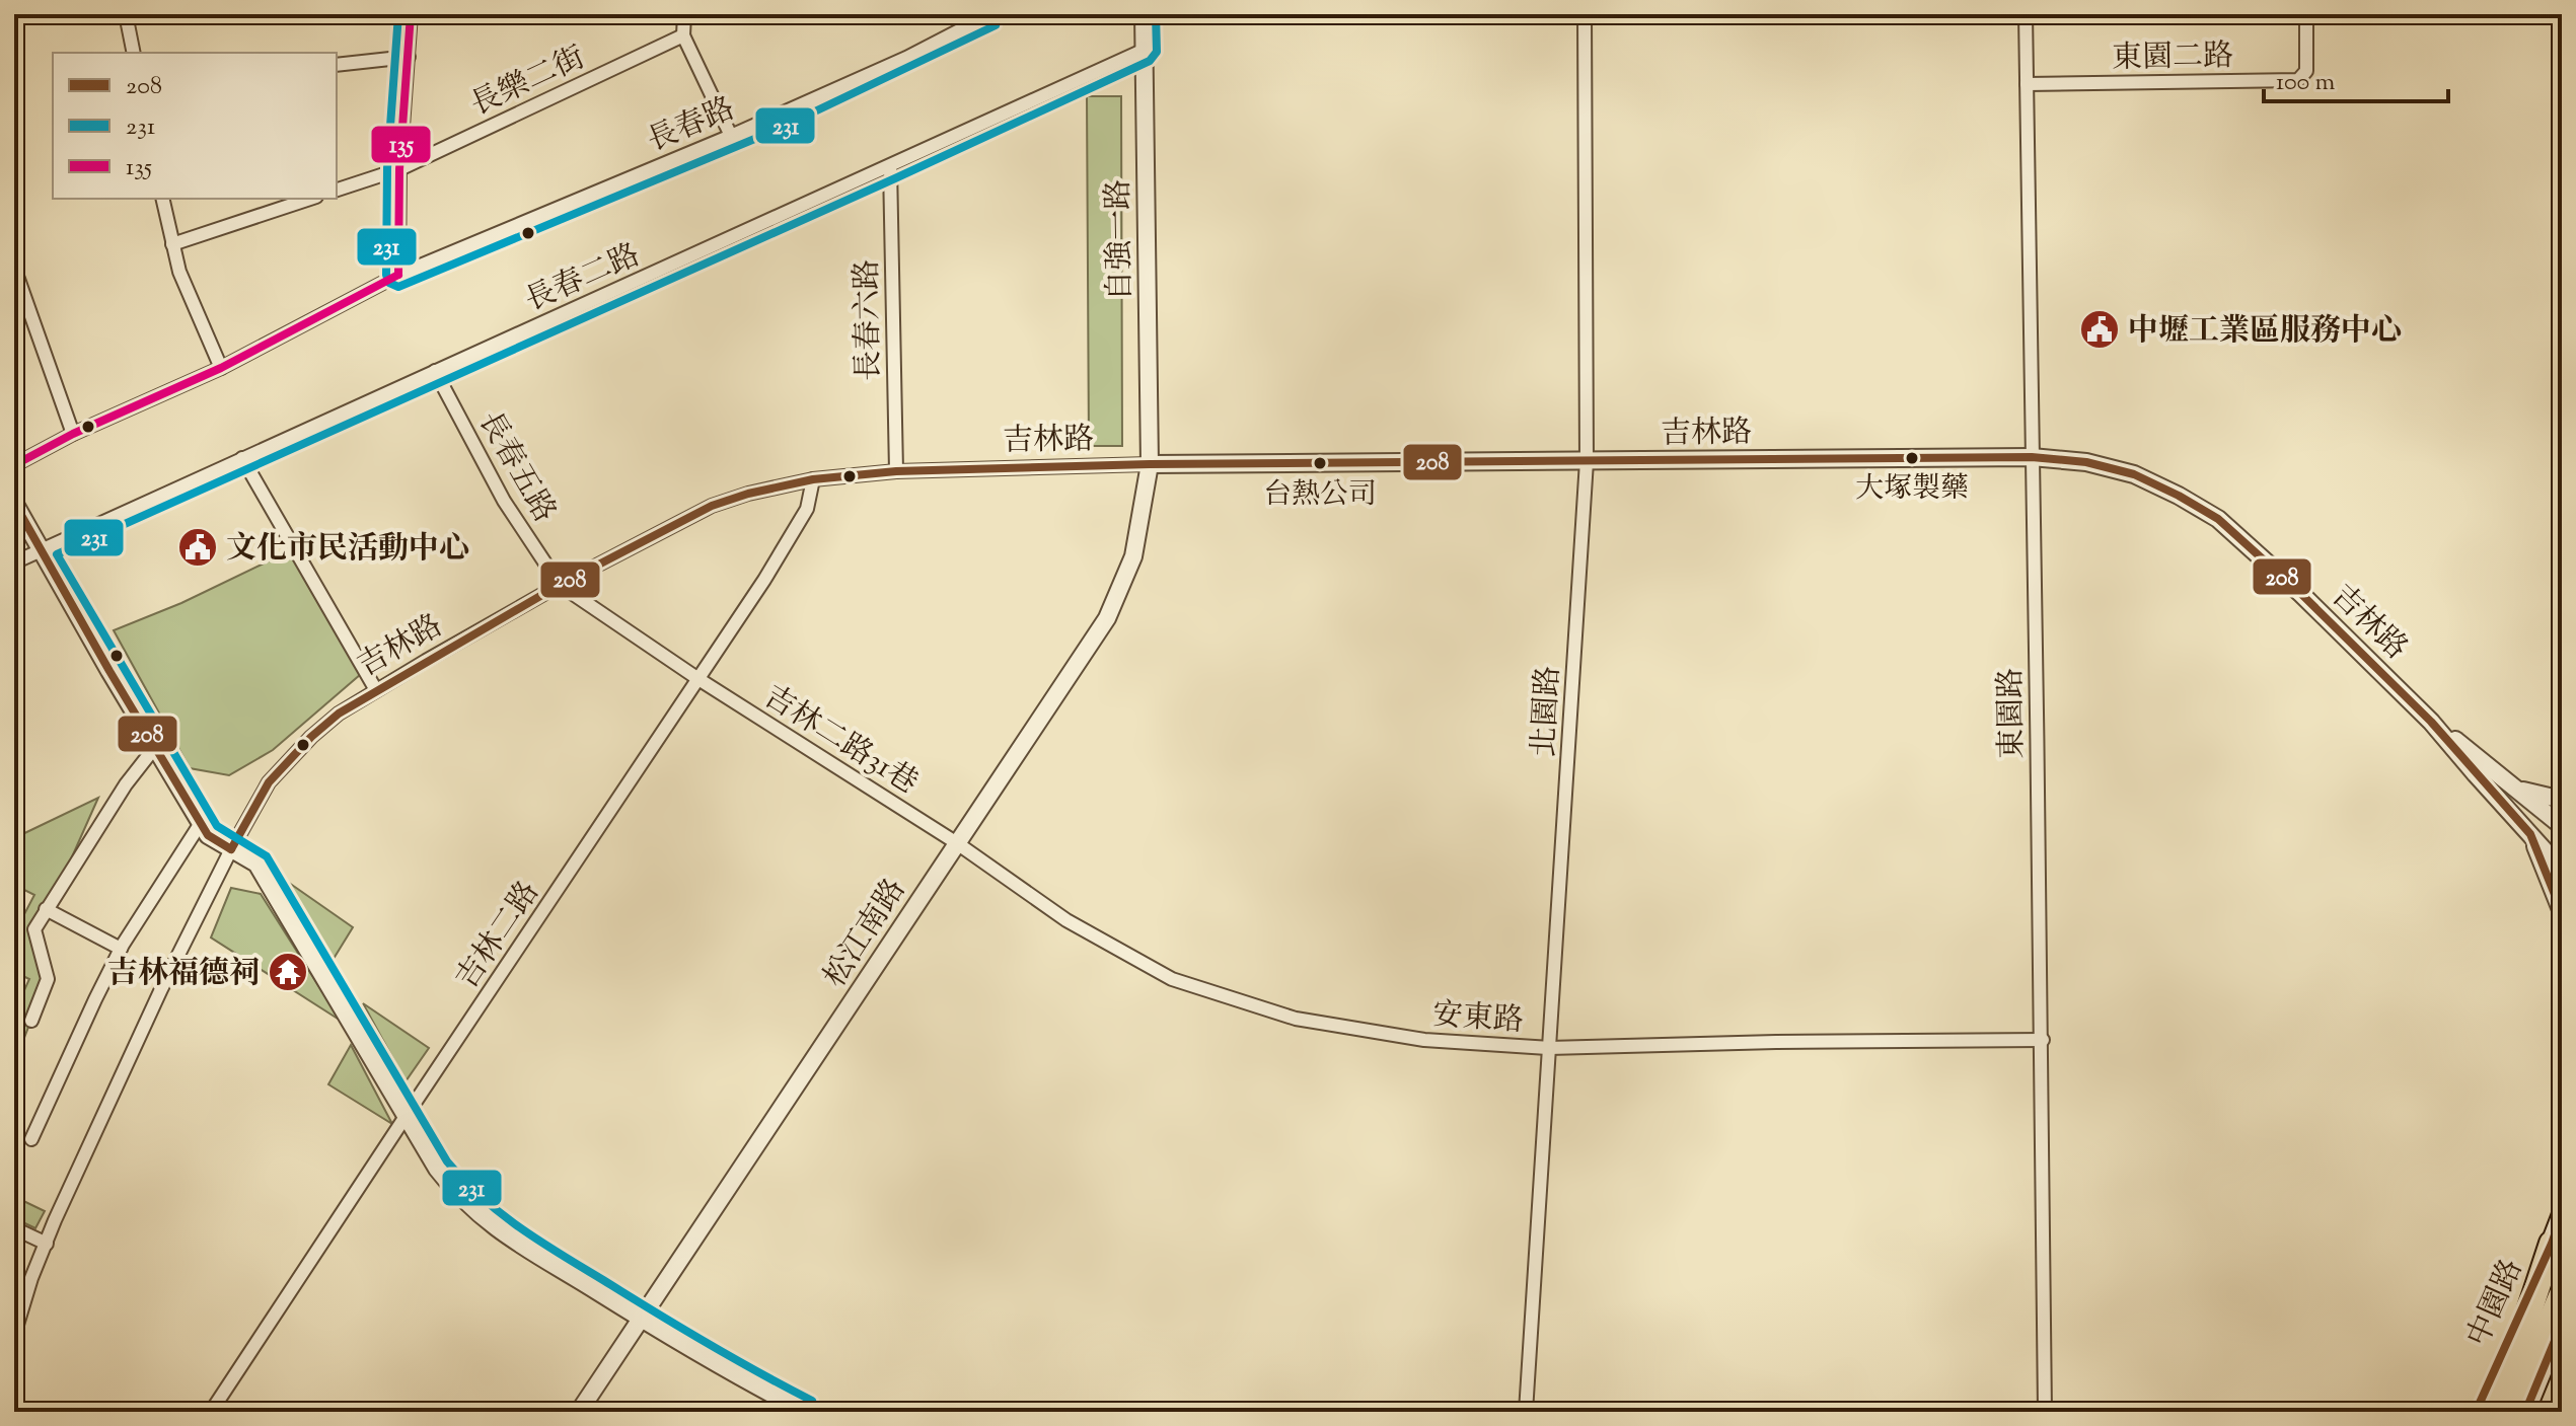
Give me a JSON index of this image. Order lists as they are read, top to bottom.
{
  "streets": {
    "main road": ["中園路"],
    "street": [
      "東園二路",
      "長樂二街",
      "長春路",
      "自強一路",
      "長春二路",
      "長春六路",
      "吉林路",
      "長春五路",
      "北園路",
      "東園路",
      "吉林二路31巷",
      "松江南路",
      "吉林二路",
      "安東路"
    ]
  },
  "crossings": [
    ["東園二路", "東園路"],
    ["自強一路", "長春二路"],
    ["自強一路", "吉林路"],
    ["自強一路", "松江南路"],
    ["長春二路", "長春六路"],
    ["長春二路", "長春五路"],
    ["長春六路", "吉林路"],
    ["吉林路", "長春五路"],
    ["吉林路", "北園路"],
    ["吉林路", "東園路"],
    ["吉林路", "吉林二路31巷"],
    ["吉林路", "松江南路"],
    ["吉林路", "吉林二路"],
    ["長春五路", "吉林二路31巷"],
    ["北園路", "安東路"],
    ["東園路", "安東路"],
    ["吉林二路31巷", "松江南路"],
    ["吉林二路31巷", "吉林二路"],
    ["吉林二路31巷", "安東路"],
    ["松江南路", "安東路"]
  ],
  "places": {
    "public building": ["中壢工業區服務中心", "文化市民活動中心"],
    "other": ["大塚製藥", "台熱公司"],
    "temple": ["吉林福德祠"]
  },
  "lines": ["transit line 231", "transit line 135", "transit line 208"],
  "legend": ["208", "231", "135"],
  "scale_bar": "100 m"
}
